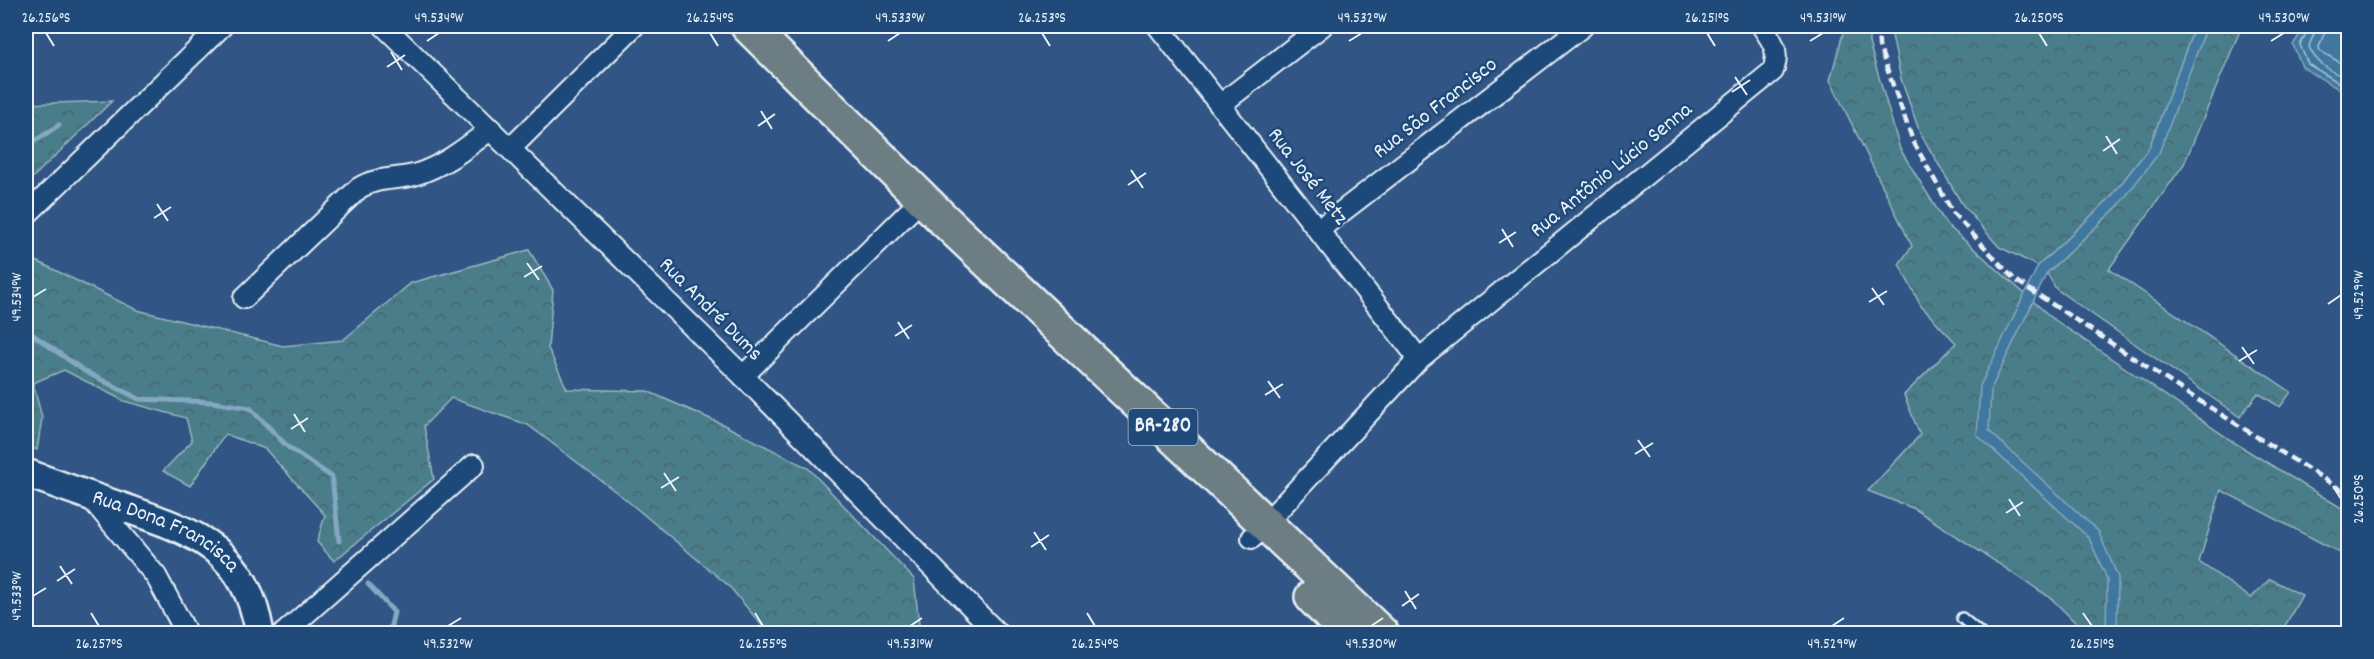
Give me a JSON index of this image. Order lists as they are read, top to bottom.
{
  "streets": {
    "highway": ["BR-280"],
    "main road": ["Rua Dona Francisca"],
    "street": [
      "Rua São Francisco",
      "Rua Antônio Lúcio Senna",
      "Rua José Metz",
      "Rua André Dums"
    ]
  },
  "crossings": [
    ["Rua São Francisco", "Rua José Metz"],
    ["Rua Antônio Lúcio Senna", "Rua José Metz"],
    ["Rua Antônio Lúcio Senna", "BR-280"]
  ],
  "coordinates": [
    "26.256°S",
    "49.534°W",
    "26.254°S",
    "49.533°W",
    "26.253°S",
    "49.532°W",
    "26.251°S",
    "49.531°W",
    "26.250°S",
    "49.530°W",
    "49.529°W",
    "26.257°S",
    "26.255°S"
  ]
}
